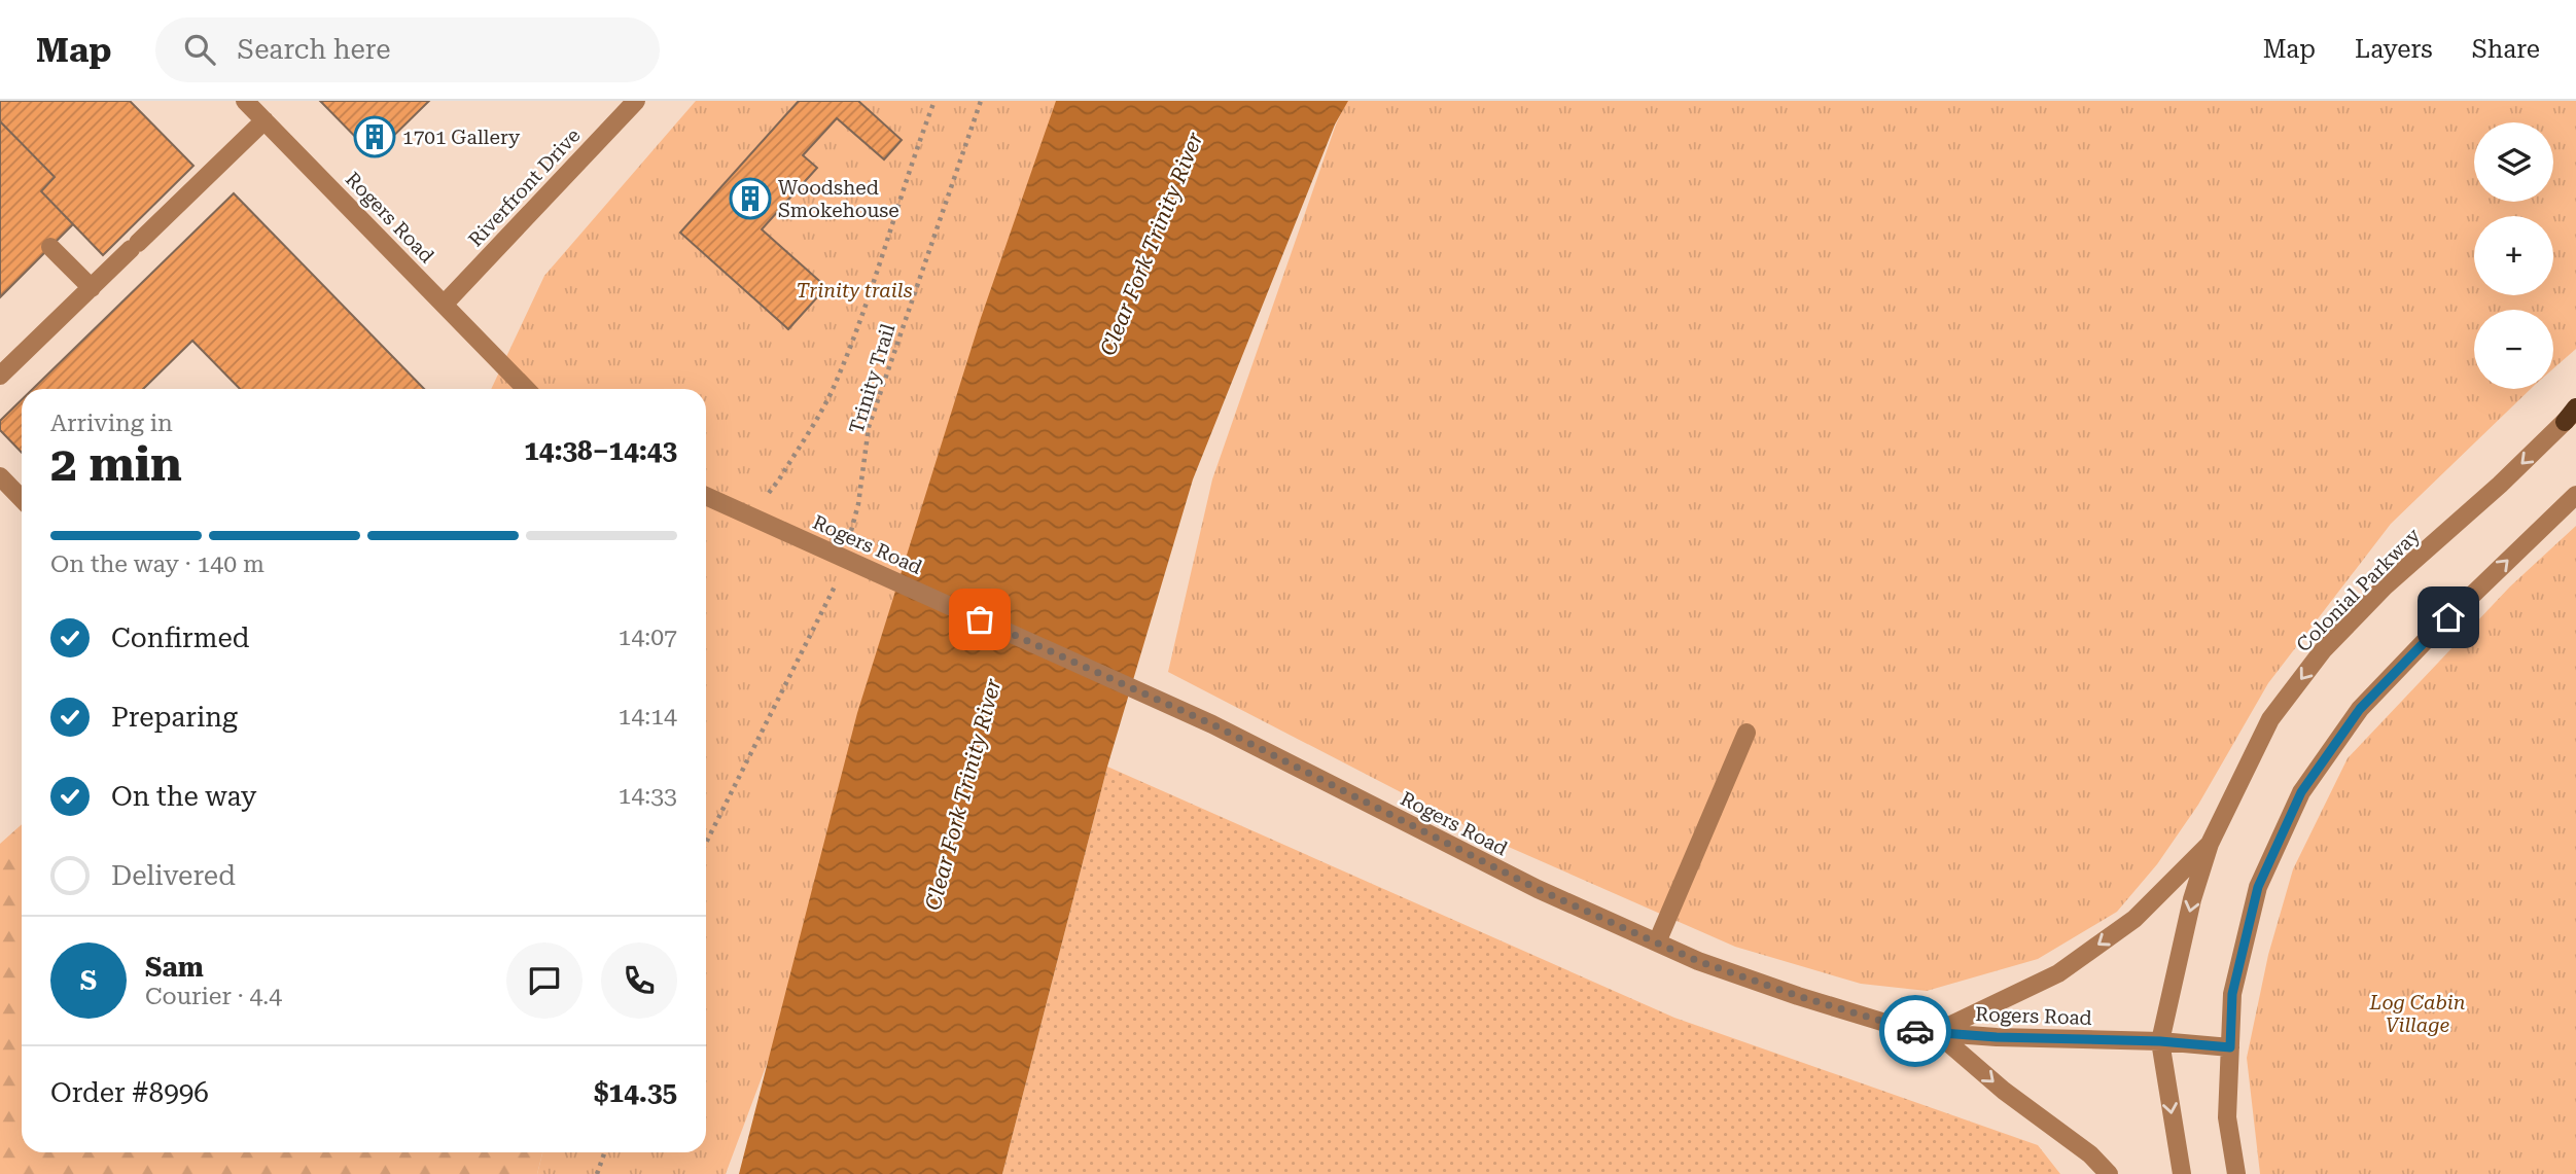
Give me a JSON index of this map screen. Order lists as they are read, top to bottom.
{
  "streets": {
    "street": ["Riverfront Drive", "Rogers Road", "Colonial Parkway"],
    "path": ["Trinity Trail"]
  },
  "crossings": [
    ["Riverfront Drive", "Rogers Road"],
    ["Rogers Road", "Colonial Parkway"]
  ],
  "water": ["Clear Fork Trinity River"],
  "parks": ["Trinity trails", "Log Cabin Village"],
  "places": {
    "building": ["1701 Gallery", "Woodshed Smokehouse"]
  },
  "page": {
    "header": "Map",
    "search": "Search here",
    "nav": ["Map", "Layers", "Share"],
    "map_buttons": ["+", "−"],
    "heading": ["2 min", "Arriving in", "14:38–14:43"],
    "panel": [
      "Sam",
      "Courier · 4.4",
      "Order #8996",
      "$14.35"
    ],
    "bar": "On the way · 140 m",
    "list": [
      ["Confirmed", "14:07"],
      ["Preparing", "14:14"],
      ["On the way", "14:33"],
      "Delivered"
    ],
    "round": "S"
  }
}
